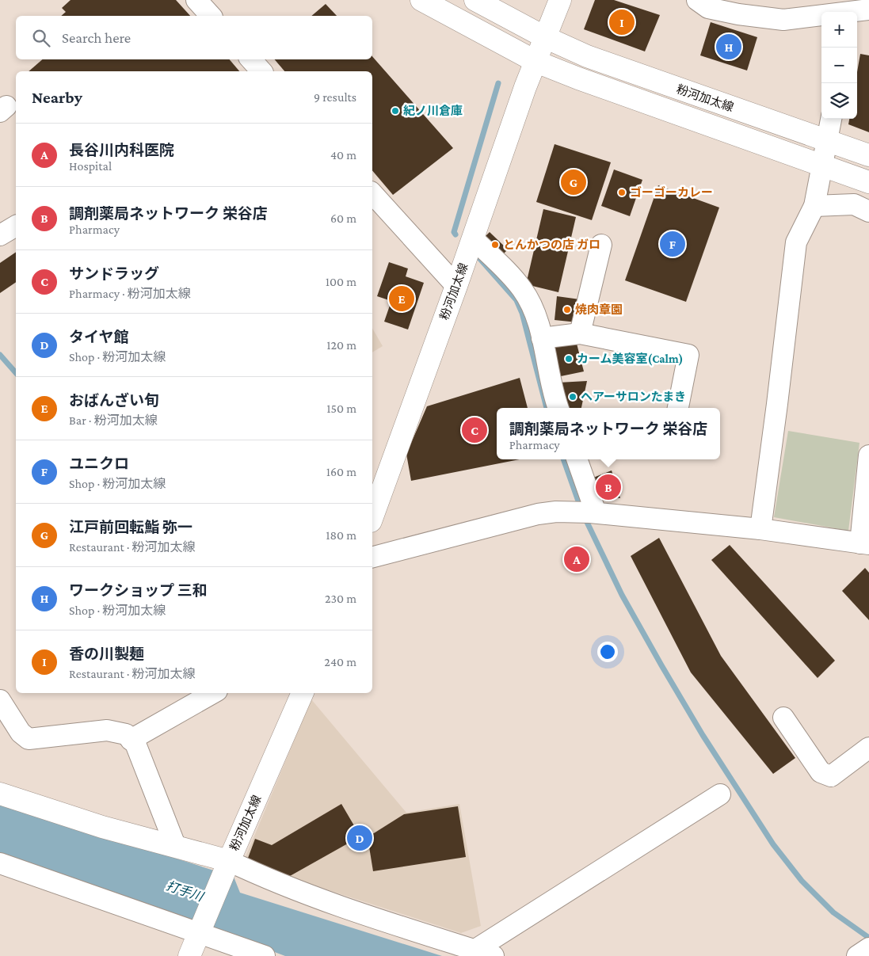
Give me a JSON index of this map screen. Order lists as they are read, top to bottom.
{
  "streets": {
    "main road": ["粉河加太線"]
  },
  "water": ["打手川"],
  "places": [
    "紀ノ川倉庫",
    "ゴーゴーカレー",
    "とんかつの店 ガロ",
    "焼肉章園",
    "カーム美容室(Calm)",
    "ヘアーサロンたまき"
  ],
  "page": {
    "pins": [
      "I",
      "H",
      "G",
      "F",
      "E",
      "C",
      "B",
      "A",
      "D"
    ],
    "map_buttons": ["+", "−"],
    "search": "Search here",
    "heading": ["Nearby", "9 results"],
    "list": [
      {
        "mark": "A",
        "name": "長谷川内科医院",
        "note": "Hospital",
        "value": "40 m"
      },
      {
        "mark": "B",
        "name": "調剤薬局ネットワーク 栄谷店",
        "note": "Pharmacy",
        "value": "60 m"
      },
      {
        "mark": "C",
        "name": "サンドラッグ",
        "note": "Pharmacy · 粉河加太線",
        "value": "100 m"
      },
      {
        "mark": "D",
        "name": "タイヤ館",
        "note": "Shop · 粉河加太線",
        "value": "120 m"
      },
      {
        "mark": "E",
        "name": "おばんざい旬",
        "note": "Bar · 粉河加太線",
        "value": "150 m"
      },
      {
        "mark": "F",
        "name": "ユニクロ",
        "note": "Shop · 粉河加太線",
        "value": "160 m"
      },
      {
        "mark": "G",
        "name": "江戸前回転鮨 弥一",
        "note": "Restaurant · 粉河加太線",
        "value": "180 m"
      },
      {
        "mark": "H",
        "name": "ワークショップ 三和",
        "note": "Shop · 粉河加太線",
        "value": "230 m"
      },
      {
        "mark": "I",
        "name": "香の川製麺",
        "note": "Restaurant · 粉河加太線",
        "value": "240 m"
      }
    ],
    "popup": ["調剤薬局ネットワーク 栄谷店", "Pharmacy"]
  }
}
